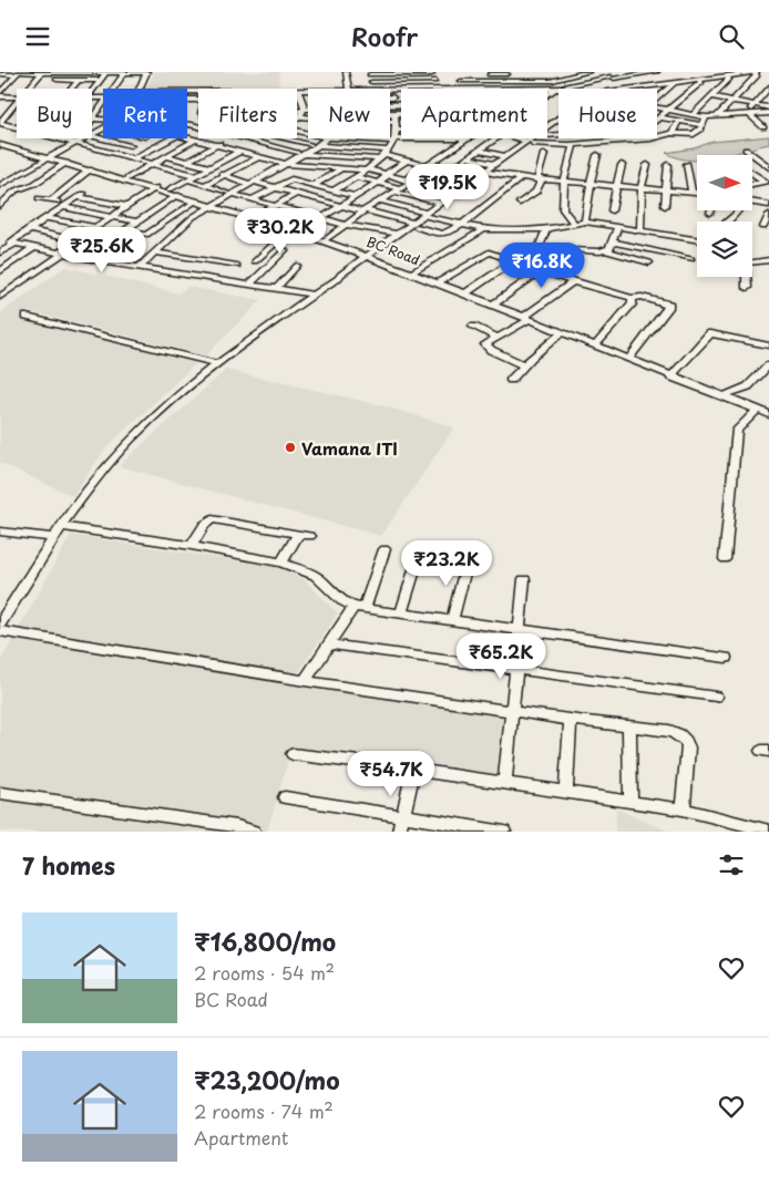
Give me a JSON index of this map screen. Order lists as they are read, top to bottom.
{
  "streets": {
    "street": ["BC Road"]
  },
  "places": ["Vamana ITI"],
  "north": "right",
  "page": {
    "header": "Roofr",
    "chip": [
      "Buy",
      "Rent",
      "Filters",
      "New",
      "Apartment",
      "House"
    ],
    "price": [
      "₹19.5K",
      "₹30.2K",
      "₹25.6K",
      "₹16.8K",
      "₹23.2K",
      "₹65.2K",
      "₹54.7K"
    ],
    "heading": "7 homes",
    "list": [
      {
        "name": "₹16,800/mo",
        "note": "2 rooms · 54 m² · BC Road"
      },
      {
        "name": "₹23,200/mo",
        "note": "2 rooms · 74 m² · Apartment"
      }
    ]
  }
}
